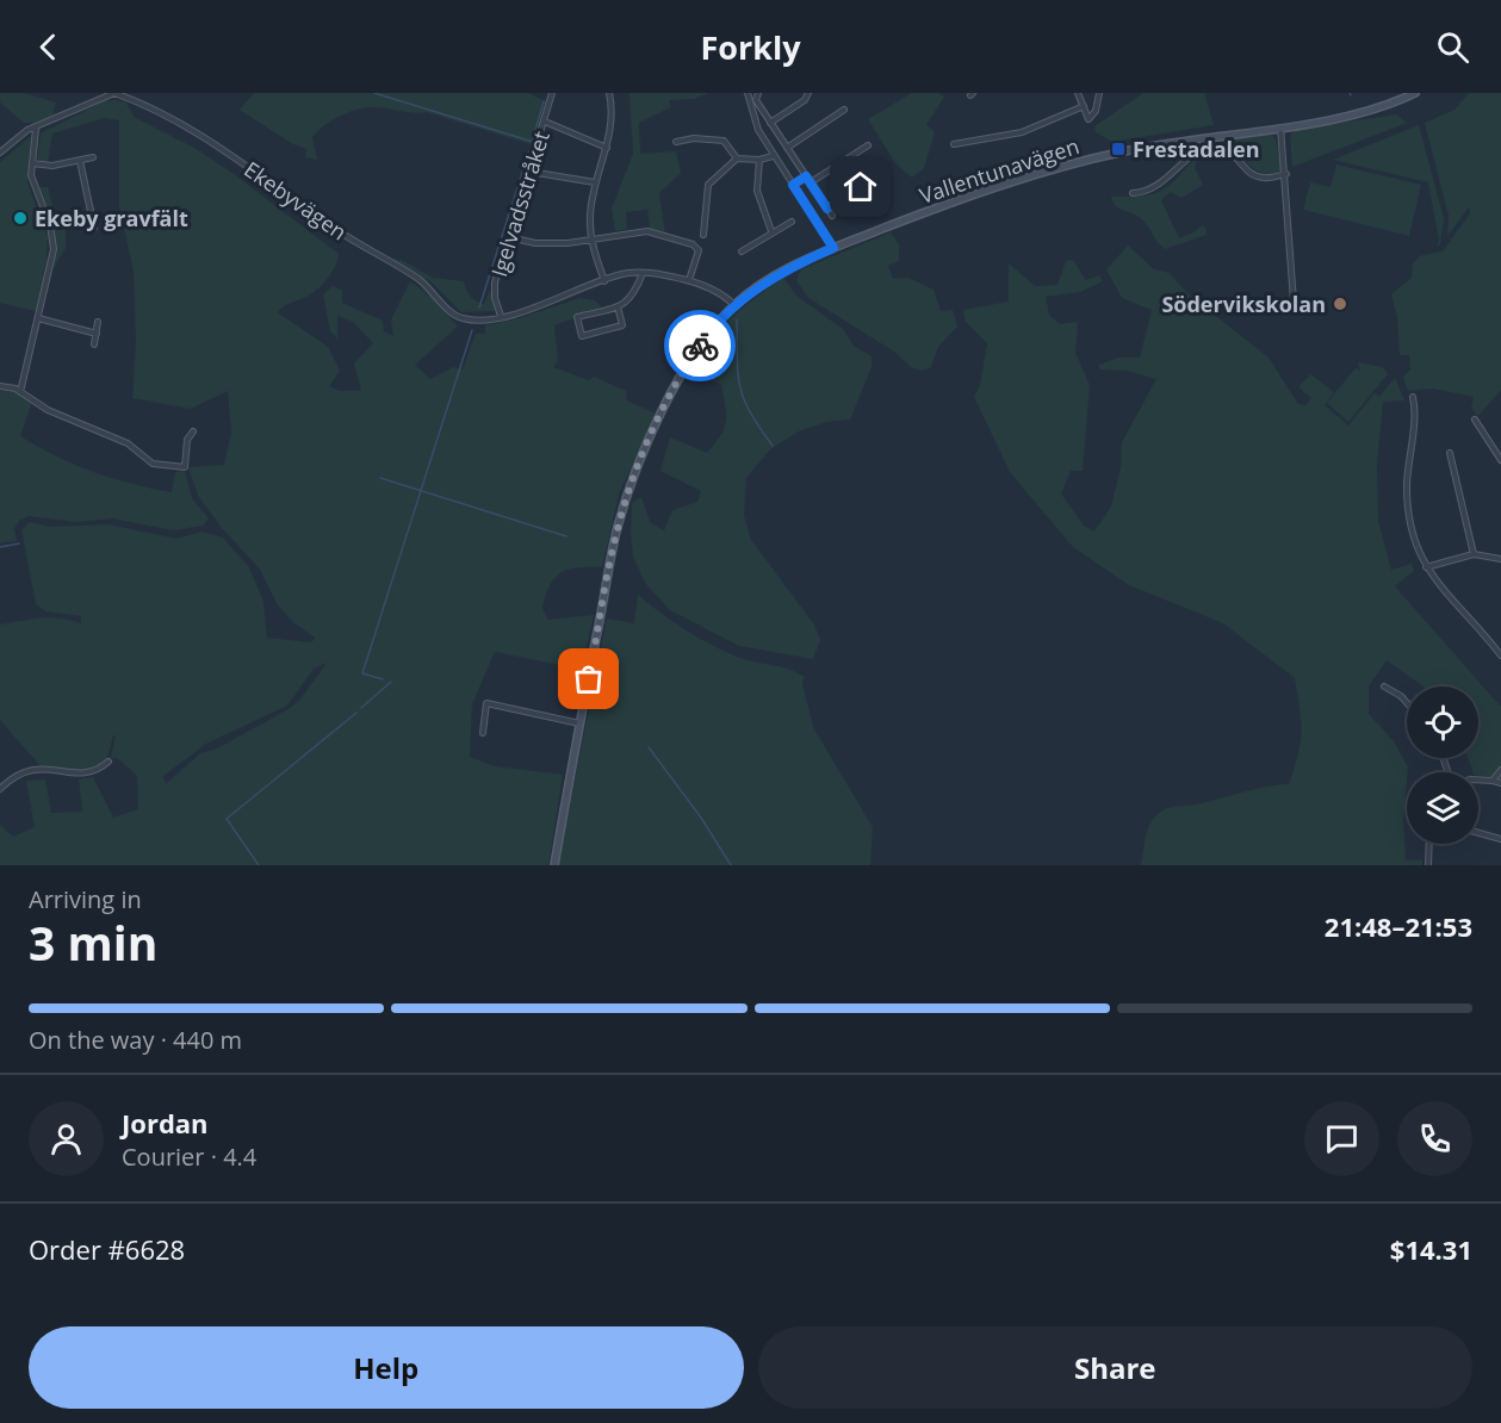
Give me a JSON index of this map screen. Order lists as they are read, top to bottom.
{
  "streets": {
    "main road": ["Vallentunavägen"],
    "street": ["Ekebyvägen", "Igelvadsstråket"]
  },
  "crossings": [
    ["Vallentunavägen", "Ekebyvägen"],
    ["Ekebyvägen", "Igelvadsstråket"]
  ],
  "places": {
    "transit": ["Frestadalen"],
    "other": ["Ekeby gravfält", "Södervikskolan"]
  },
  "page": {
    "header": "Forkly",
    "heading": ["3 min", "Arriving in", "21:48–21:53"],
    "panel": [
      "Jordan",
      "Courier · 4.4",
      "Order #6628",
      "$14.31"
    ],
    "bar": "On the way · 440 m",
    "buttons": ["Help", "Share"]
  }
}
